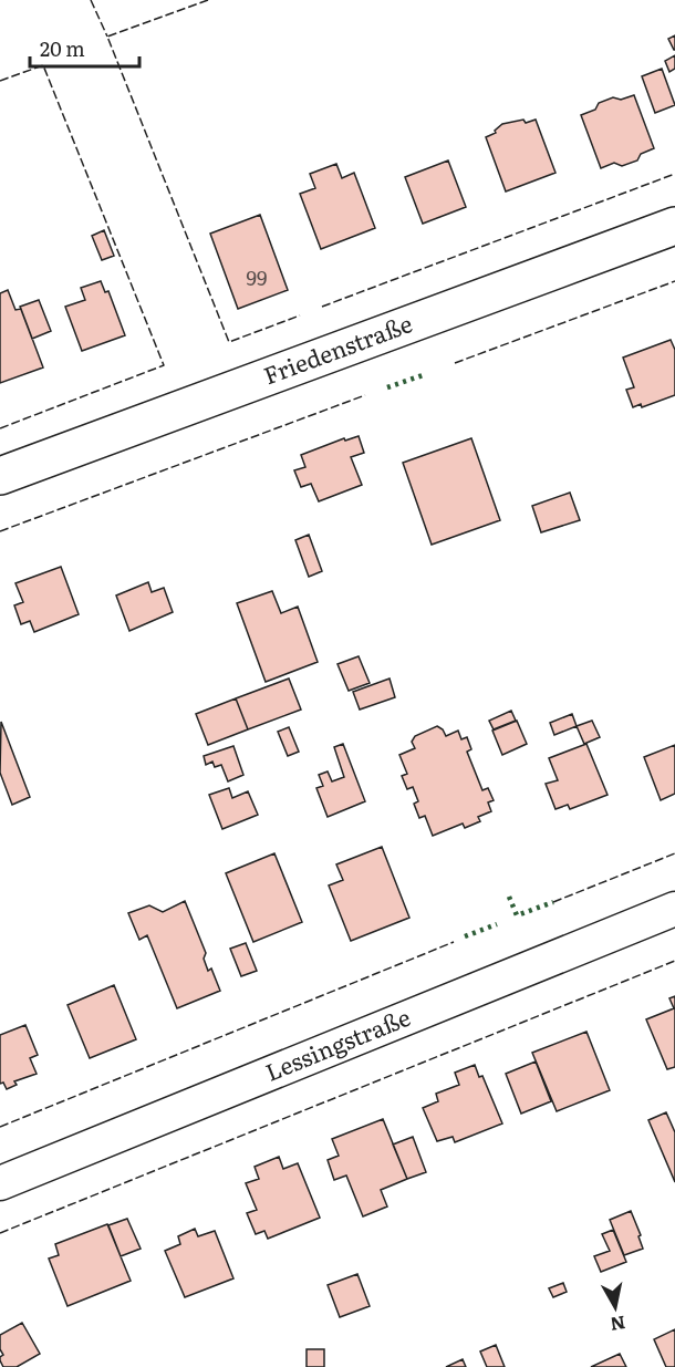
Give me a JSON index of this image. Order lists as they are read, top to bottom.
{
  "streets": {
    "street": ["Friedenstraße", "Lessingstraße"]
  },
  "house_numbers": ["99"],
  "scale_bar": "20 m",
  "north": "bottom"
}
